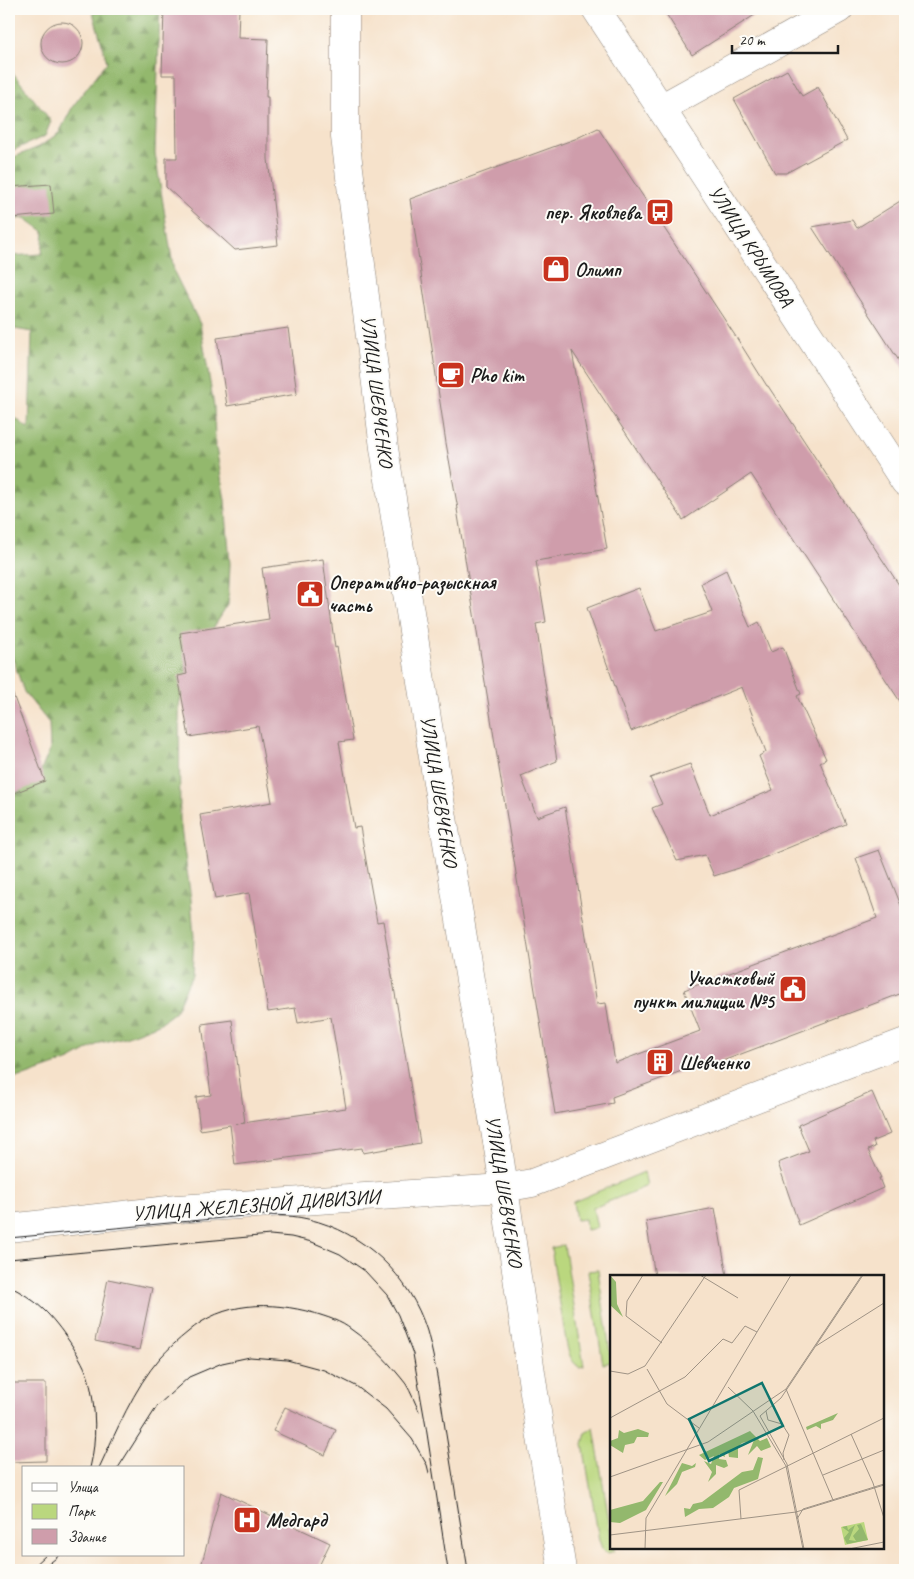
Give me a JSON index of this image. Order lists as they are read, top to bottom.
{
  "streets": {
    "street": ["УЛИЦА КРЫМОВА", "УЛИЦА ШЕВЧЕНКО", "УЛИЦА ЖЕЛЕЗНОЙ ДИВИЗИИ"]
  },
  "crossings": [
    ["УЛИЦА ШЕВЧЕНКО", "УЛИЦА ЖЕЛЕЗНОЙ ДИВИЗИИ"]
  ],
  "places": {
    "bus stop": ["пер. Яковлева"],
    "shop": ["Олимп"],
    "cafe": ["Pho kim"],
    "public building": ["Оперативно-разыскная часть", "Участковый пункт милиции №5"],
    "building": ["Шевченко"],
    "hospital": ["Медгард"]
  },
  "legend": ["Улица", "Парк", "Здание"],
  "scale_bar": "20 m"
}
